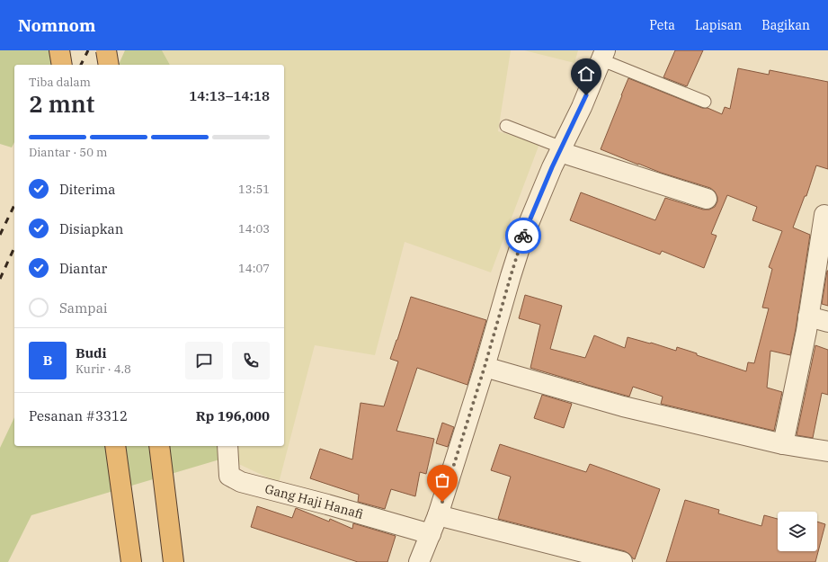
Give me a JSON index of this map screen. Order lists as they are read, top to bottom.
{
  "streets": {
    "street": ["Gang Haji Hanafi"]
  },
  "page": {
    "header": "Nomnom",
    "nav": ["Peta", "Lapisan", "Bagikan"],
    "heading": ["2 mnt", "Tiba dalam", "14:13–14:18"],
    "panel": [
      "Budi",
      "Kurir · 4.8",
      "Pesanan #3312",
      "Rp 196,000"
    ],
    "bar": "Diantar · 50 m",
    "list": [
      ["Diterima", "13:51"],
      ["Disiapkan", "14:03"],
      ["Diantar", "14:07"],
      "Sampai"
    ],
    "round": "B"
  }
}
